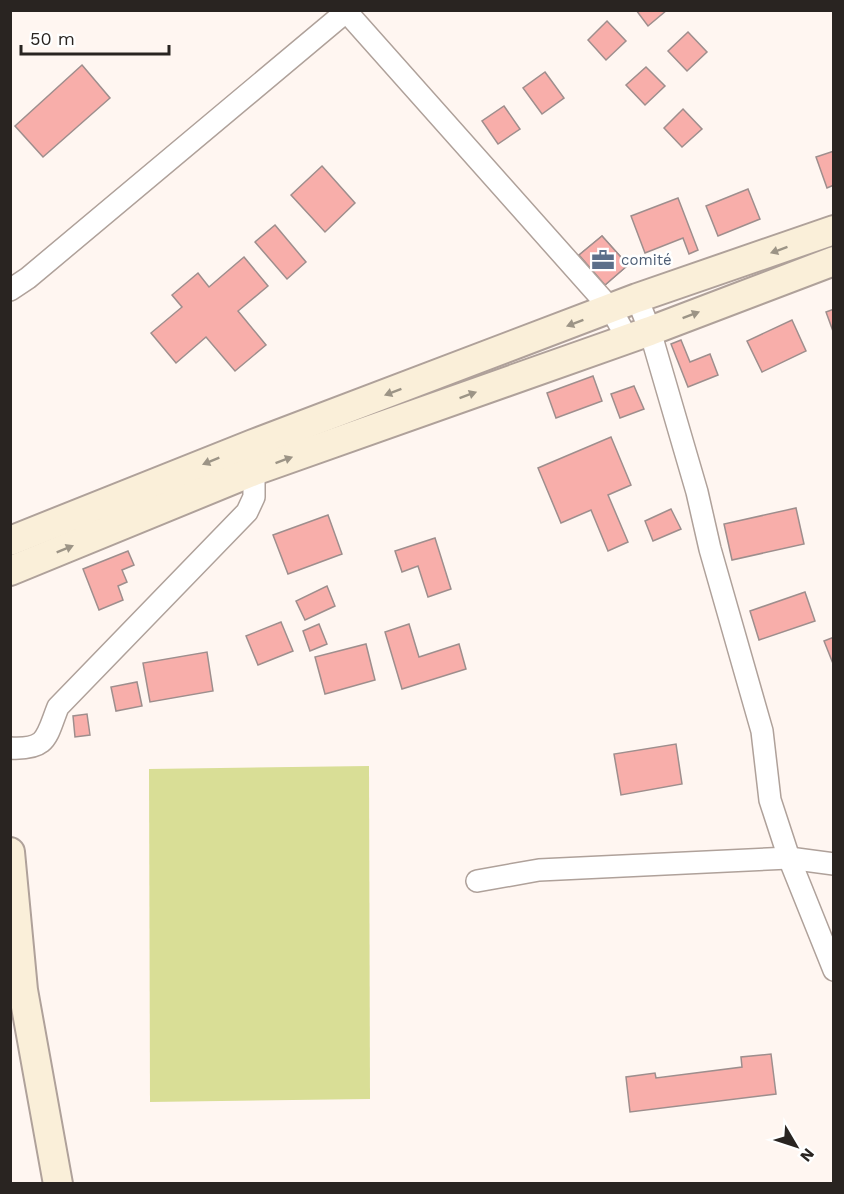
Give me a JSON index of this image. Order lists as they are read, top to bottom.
{
  "places": {
    "office": ["comité"]
  },
  "scale_bar": "50 m",
  "north": "bottom right"
}
